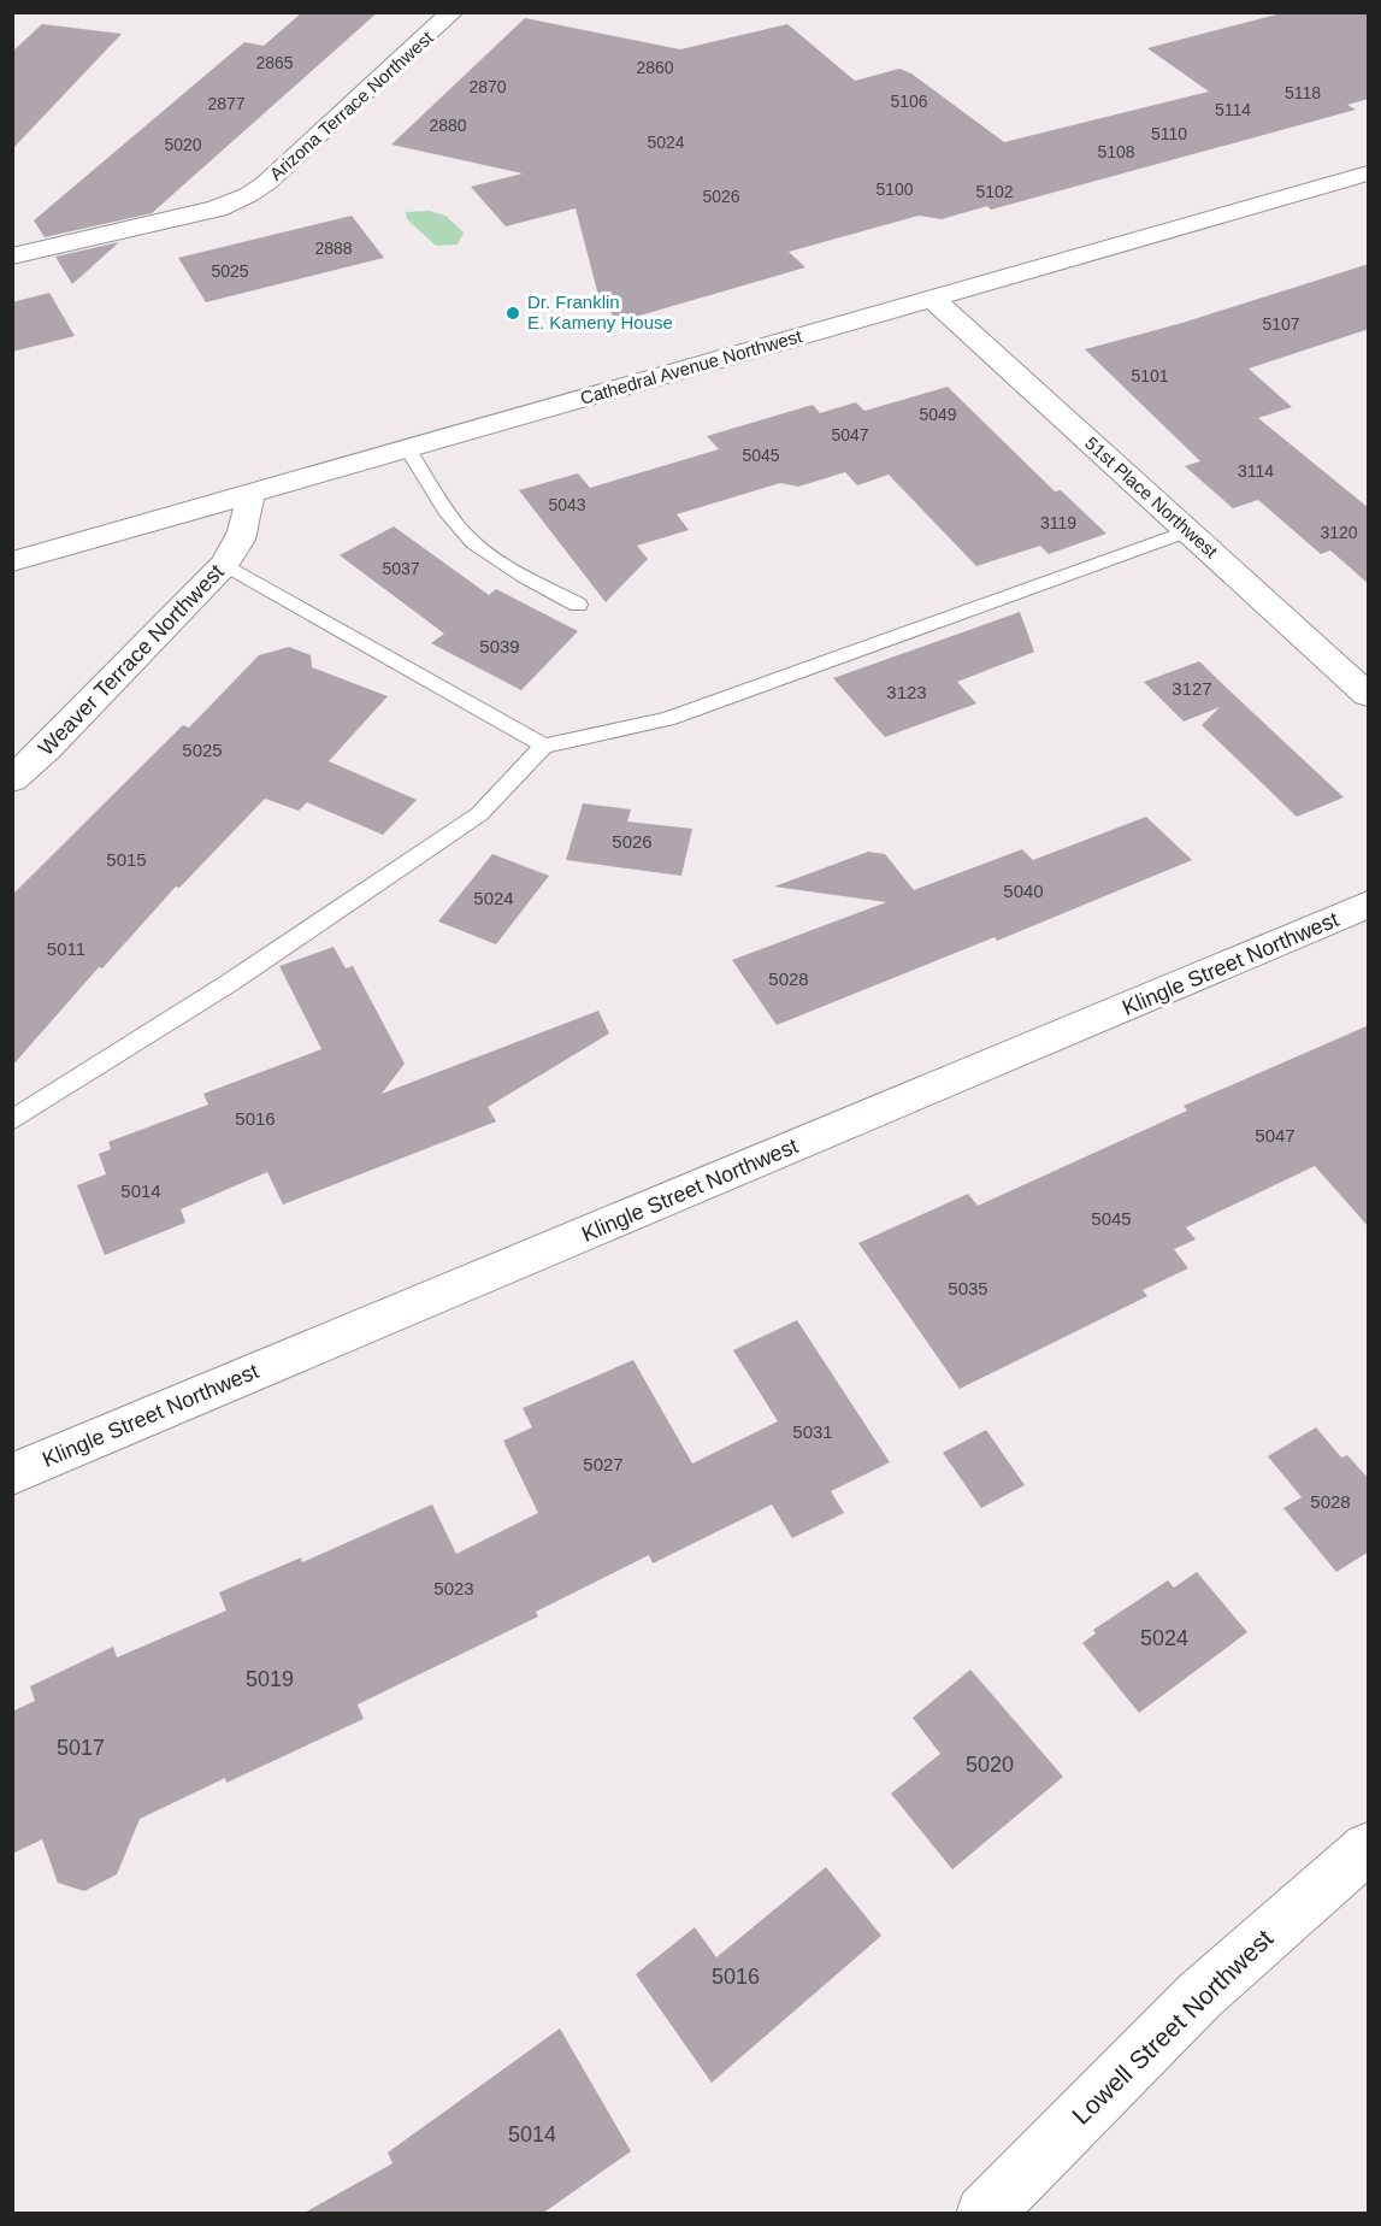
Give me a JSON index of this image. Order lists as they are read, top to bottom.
{
  "streets": {
    "street": [
      "Arizona Terrace Northwest",
      "Cathedral Avenue Northwest",
      "51st Place Northwest",
      "Weaver Terrace Northwest",
      "Klingle Street Northwest",
      "Lowell Street Northwest"
    ]
  },
  "crossings": [
    ["Cathedral Avenue Northwest", "51st Place Northwest"],
    ["Cathedral Avenue Northwest", "Weaver Terrace Northwest"]
  ],
  "places": ["Dr. Franklin E. Kameny House"],
  "house_numbers": [
    "2865",
    "2860",
    "2870",
    "5118",
    "5106",
    "2877",
    "5114",
    "2880",
    "5110",
    "5024",
    "5020",
    "5108",
    "5100",
    "5102",
    "5026",
    "2888",
    "5025",
    "5107",
    "5101",
    "5049",
    "5047",
    "5045",
    "3114",
    "5043",
    "3119",
    "3120",
    "5037",
    "5039",
    "3127",
    "3123",
    "5025",
    "5026",
    "5015",
    "5040",
    "5024",
    "5011",
    "5028",
    "5016",
    "5047",
    "5014",
    "5045",
    "5035",
    "5031",
    "5027",
    "5028",
    "5023",
    "5024",
    "5019",
    "5017",
    "5020",
    "5016",
    "5014"
  ]
}
